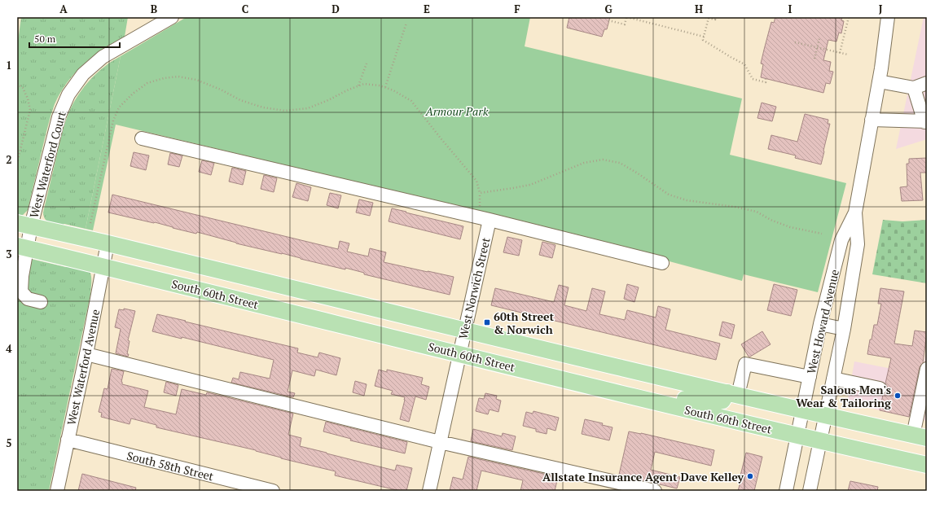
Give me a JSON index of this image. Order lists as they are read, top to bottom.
{
  "streets": {
    "main road": ["South 60th Street"],
    "street": [
      "West Waterford Court",
      "West Norwich Street",
      "West Howard Avenue",
      "West Waterford Avenue",
      "South 58th Street"
    ]
  },
  "crossings": [
    ["West Waterford Court", "South 60th Street"],
    ["West Norwich Street", "South 60th Street"],
    ["South 60th Street", "West Howard Avenue"],
    ["South 60th Street", "West Waterford Avenue"],
    ["West Waterford Avenue", "South 58th Street"]
  ],
  "parks": ["Armour Park"],
  "places": {
    "transit": ["60th Street & Norwich"],
    "other": ["Salous Men's Wear & Tailoring", "Allstate Insurance Agent Dave Kelley"]
  },
  "scale_bar": "50 m",
  "grid": {
    "columns": [
      "A",
      "B",
      "C",
      "D",
      "E",
      "F",
      "G",
      "H",
      "I",
      "J"
    ],
    "rows": [
      "1",
      "2",
      "3",
      "4",
      "5"
    ]
  }
}
